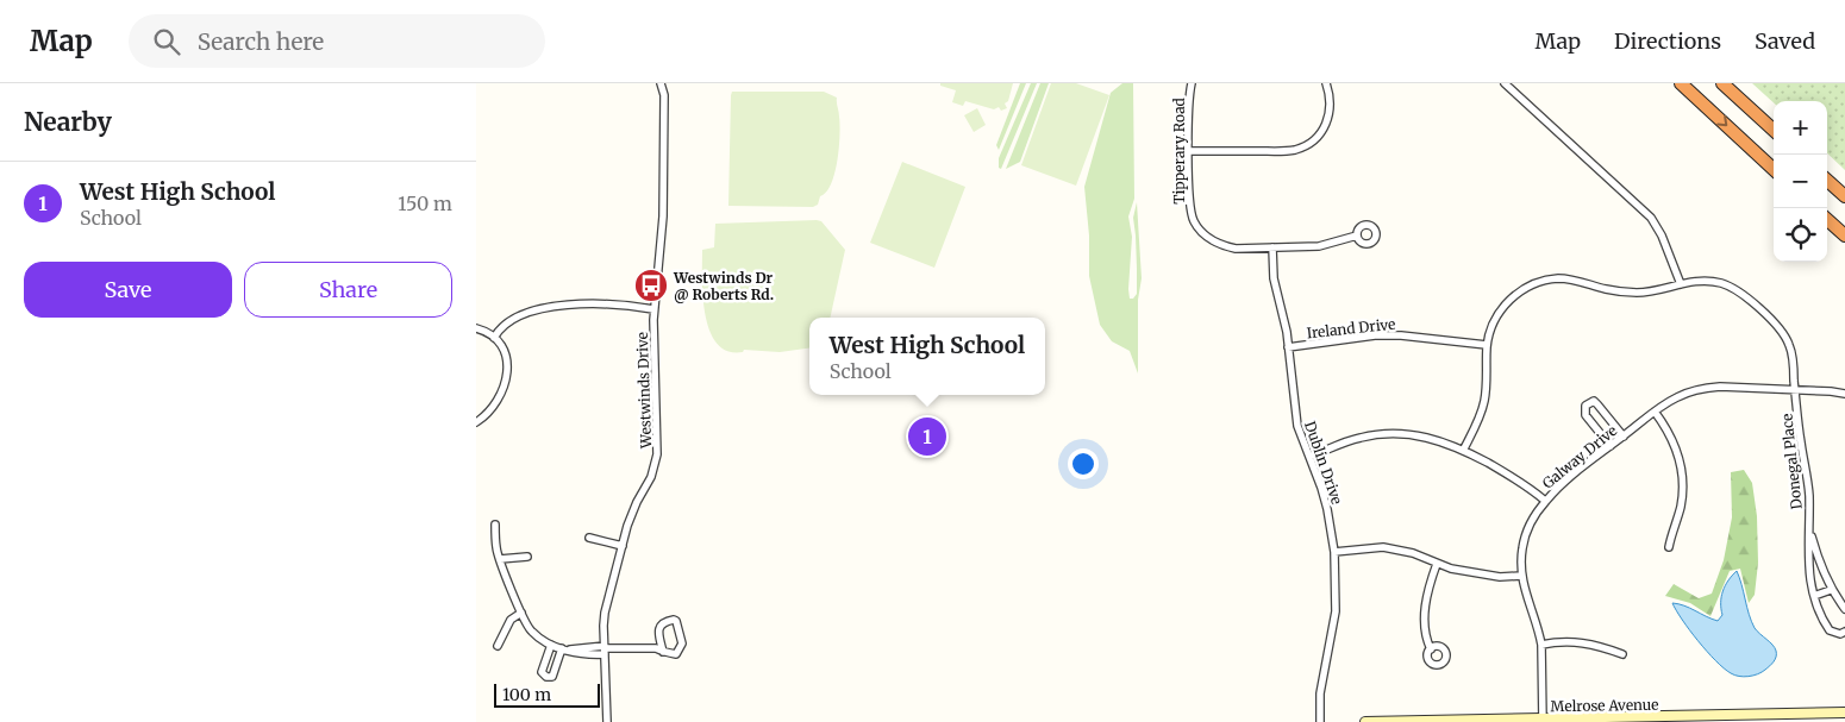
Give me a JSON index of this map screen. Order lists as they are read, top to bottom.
{
  "streets": {
    "main road": ["Melrose Avenue"],
    "street": [
      "Tipperary Road",
      "Ireland Drive",
      "Westwinds Drive",
      "Galway Drive",
      "Donegal Place",
      "Dublin Drive"
    ]
  },
  "crossings": [
    ["Tipperary Road", "Dublin Drive"],
    ["Ireland Drive", "Donegal Place"],
    ["Ireland Drive", "Dublin Drive"],
    ["Galway Drive", "Donegal Place"],
    ["Galway Drive", "Melrose Avenue"]
  ],
  "places": {
    "bus stop": ["Westwinds Dr @ Roberts Rd."]
  },
  "scale_bar": "100 m",
  "page": {
    "header": "Map",
    "search": "Search here",
    "nav": ["Map", "Directions", "Saved"],
    "heading": "Nearby",
    "map_buttons": ["+", "−"],
    "list": [
      {
        "mark": "1",
        "name": "West High School",
        "note": "School",
        "value": "150 m"
      }
    ],
    "buttons": ["Save", "Share"],
    "popup": ["West High School", "School"],
    "pins": "1",
    "scale": "100 m"
  }
}
